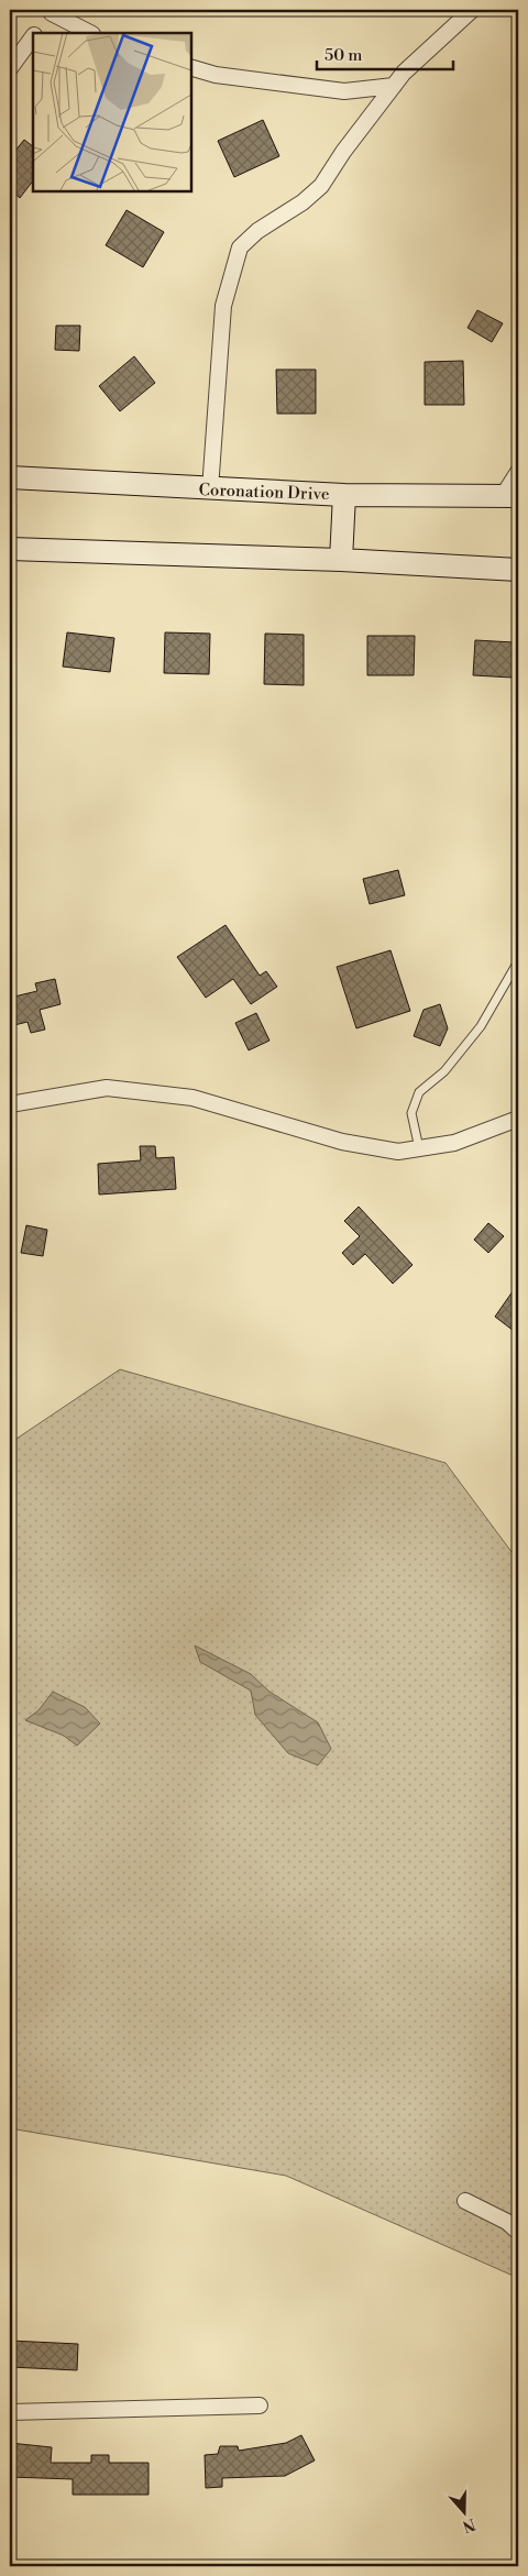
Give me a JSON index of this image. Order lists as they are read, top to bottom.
{
  "streets": {
    "street": ["Coronation Drive"]
  },
  "scale_bar": "50 m",
  "north": "bottom"
}
